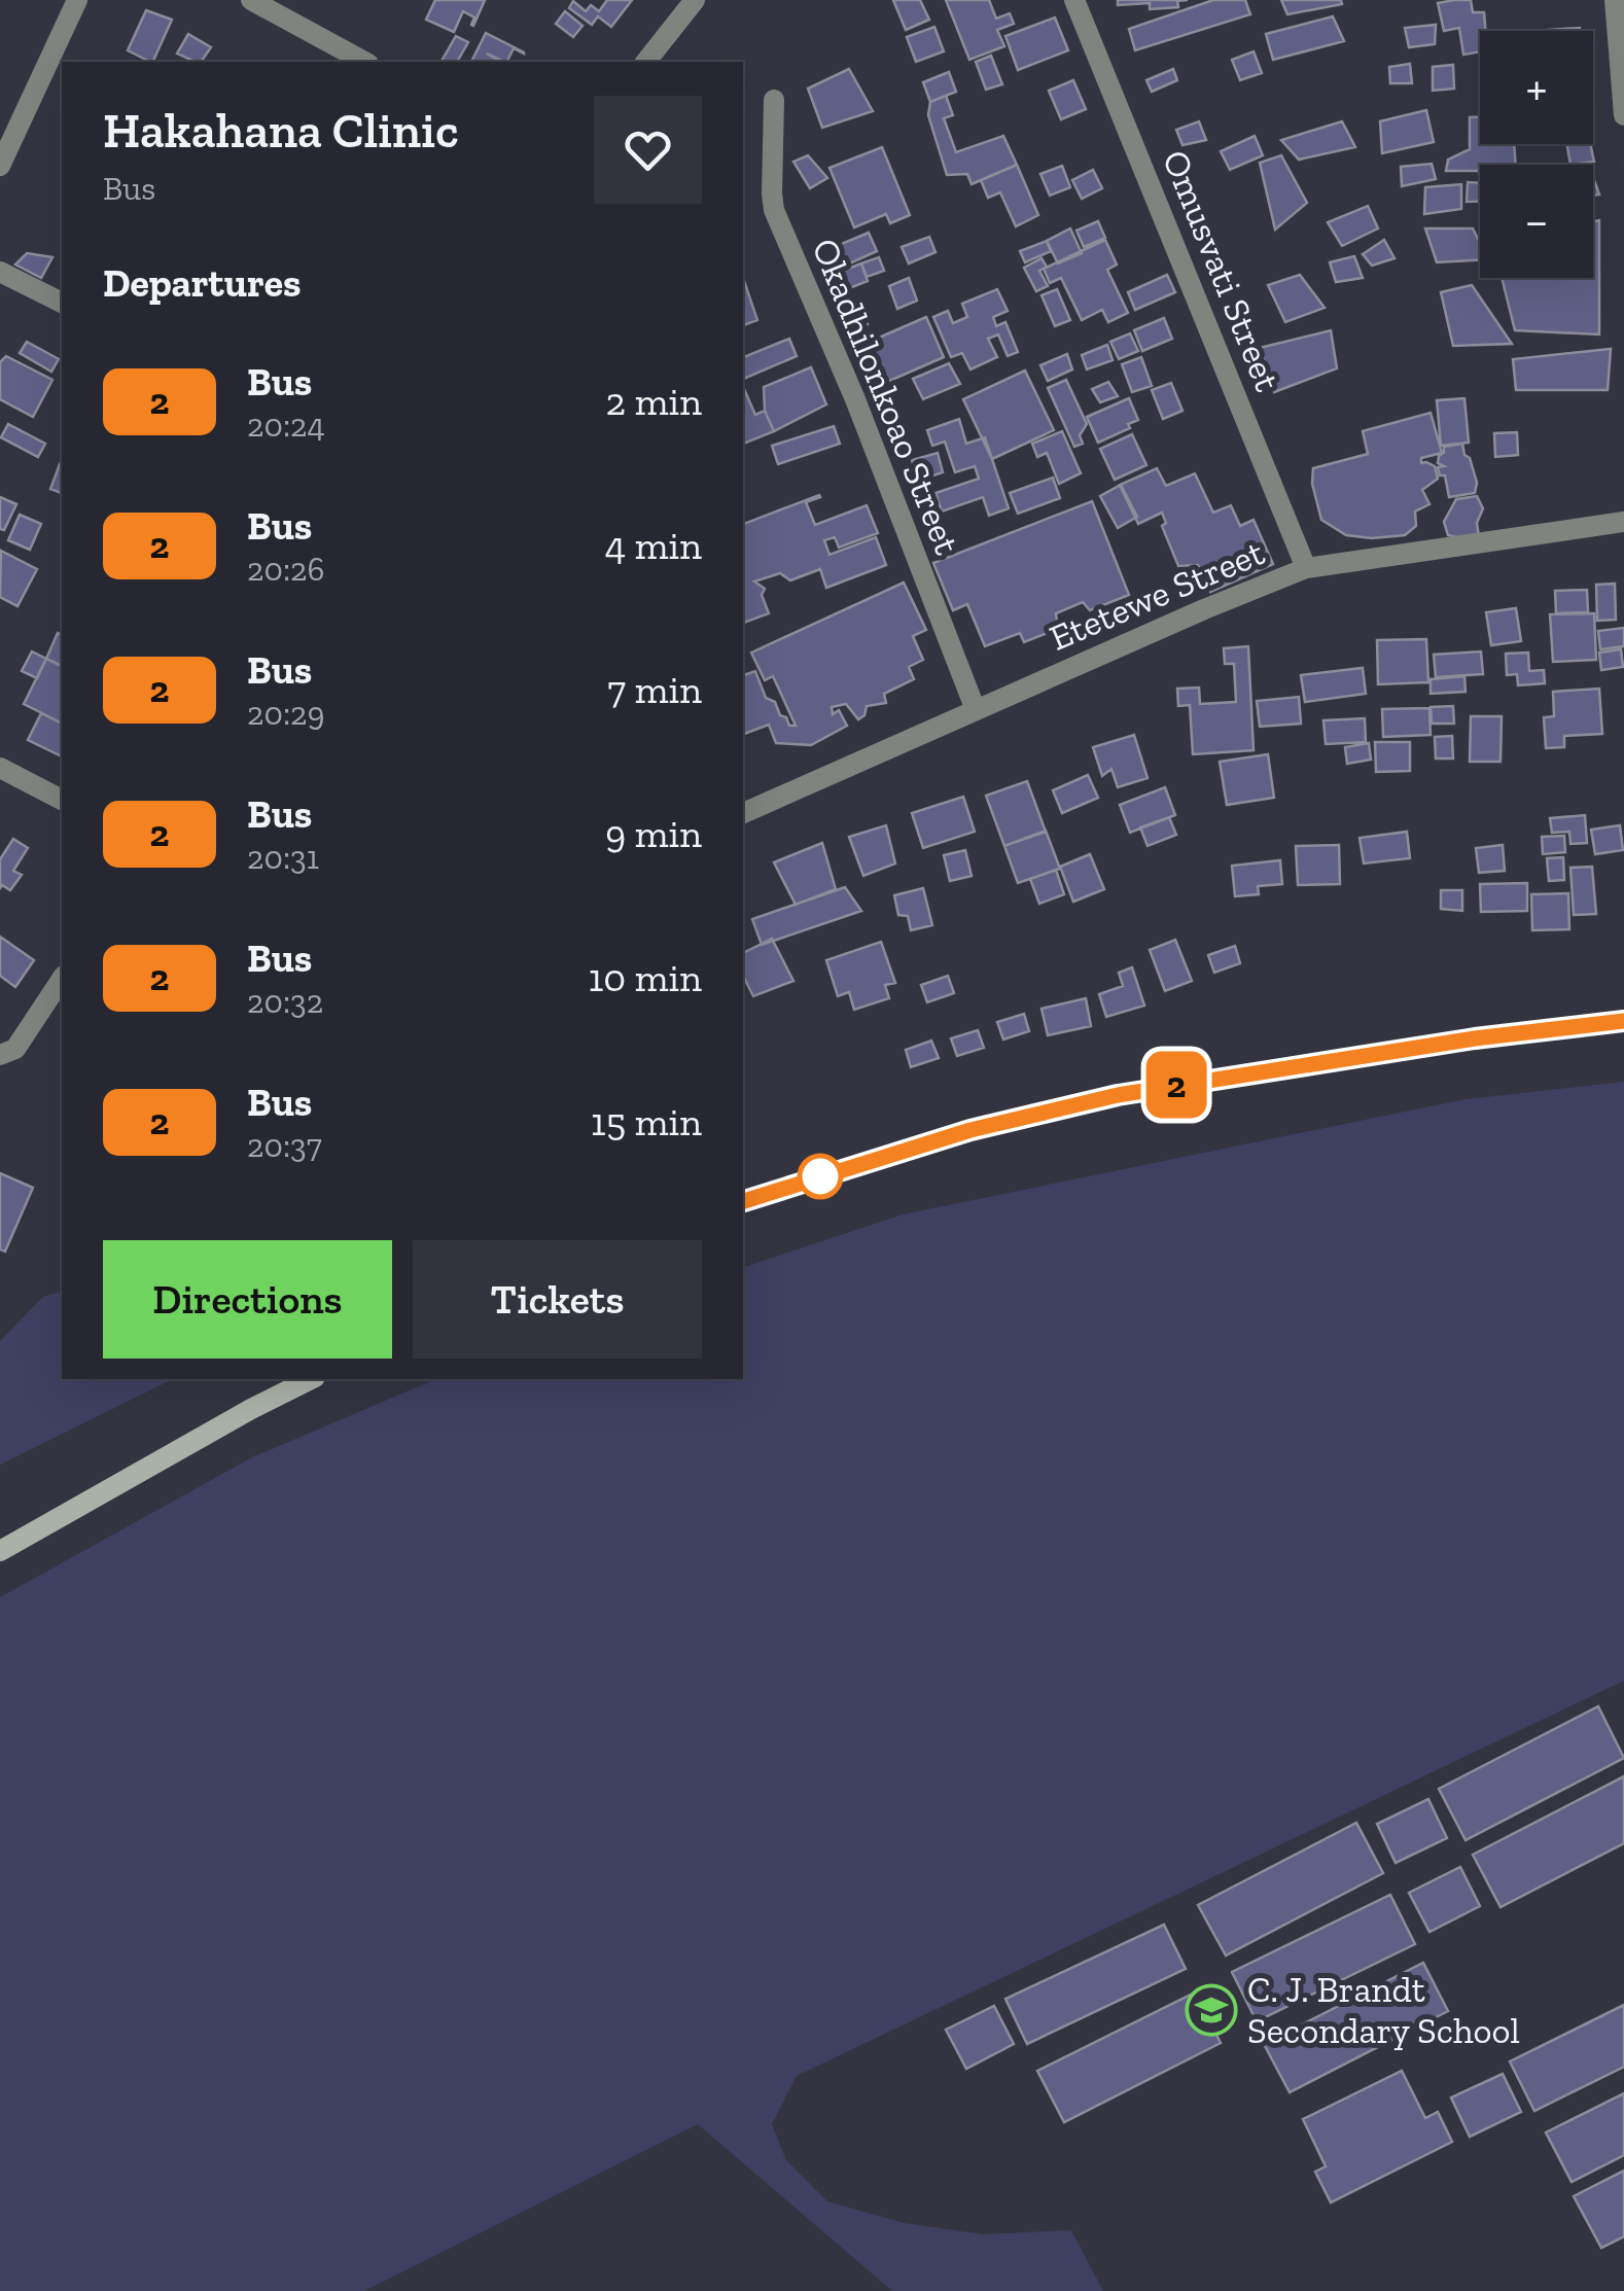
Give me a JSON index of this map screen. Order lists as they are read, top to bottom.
{
  "streets": {
    "street": ["Omusvati Street", "Okadhilonkoao Street", "Etetewe Street"]
  },
  "crossings": [
    ["Omusvati Street", "Etetewe Street"],
    ["Okadhilonkoao Street", "Etetewe Street"]
  ],
  "places": {
    "school or university": ["C. J. Brandt Secondary School"]
  },
  "lines": ["bus line 2"],
  "page": {
    "on_map": "2",
    "map_buttons": ["+", "−"],
    "heading": [
      ["Hakahana Clinic", "Bus"],
      "Departures"
    ],
    "list": [
      {
        "mark": "2",
        "name": "Bus",
        "note": "20:24",
        "value": "2 min"
      },
      {
        "mark": "2",
        "name": "Bus",
        "note": "20:26",
        "value": "4 min"
      },
      {
        "mark": "2",
        "name": "Bus",
        "note": "20:29",
        "value": "7 min"
      },
      {
        "mark": "2",
        "name": "Bus",
        "note": "20:31",
        "value": "9 min"
      },
      {
        "mark": "2",
        "name": "Bus",
        "note": "20:32",
        "value": "10 min"
      },
      {
        "mark": "2",
        "name": "Bus",
        "note": "20:37",
        "value": "15 min"
      }
    ],
    "buttons": ["Directions", "Tickets"]
  }
}
